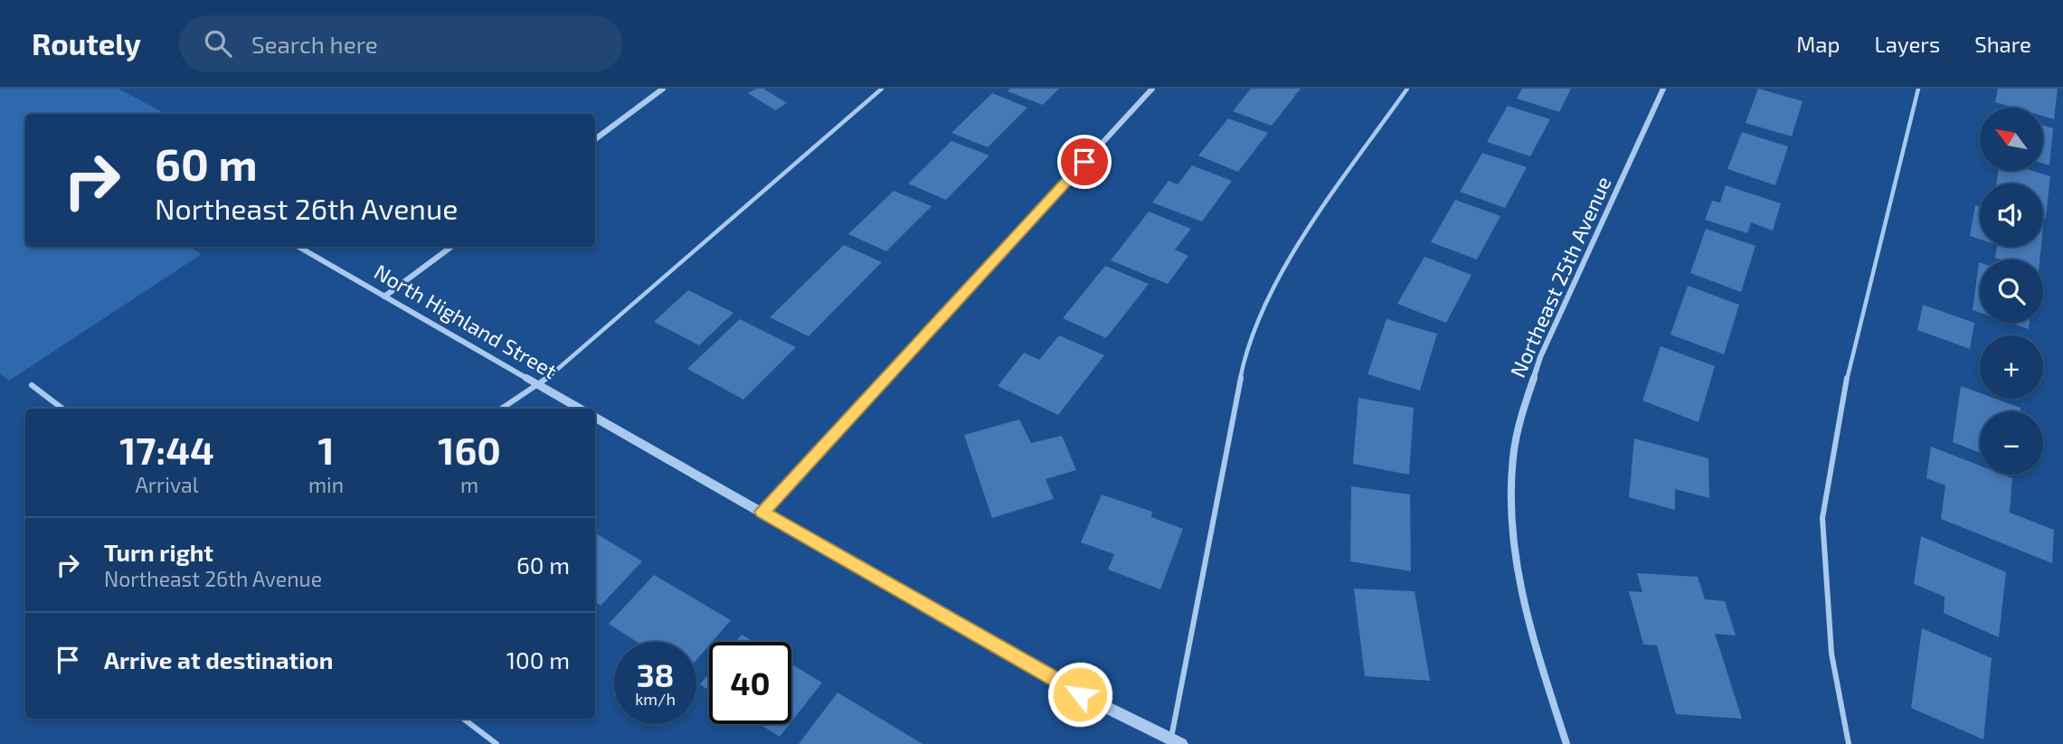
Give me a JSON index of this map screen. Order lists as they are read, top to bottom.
{
  "streets": {
    "street": ["Northeast 25th Avenue", "North Highland Street"]
  },
  "north": "top left",
  "page": {
    "header": "Routely",
    "search": "Search here",
    "nav": ["Map", "Layers", "Share"],
    "map_buttons": ["+", "−"],
    "turn": ["60 m", "Northeast 26th Avenue"],
    "eta": [
      "17:44",
      "Arrival",
      "1",
      "min",
      "160",
      "m"
    ],
    "list": [
      {
        "name": "Turn right",
        "note": "Northeast 26th Avenue",
        "value": "60 m"
      },
      {
        "name": "Arrive at destination",
        "value": "100 m"
      }
    ],
    "speed": "38 km/h",
    "limit": "40"
  }
}
